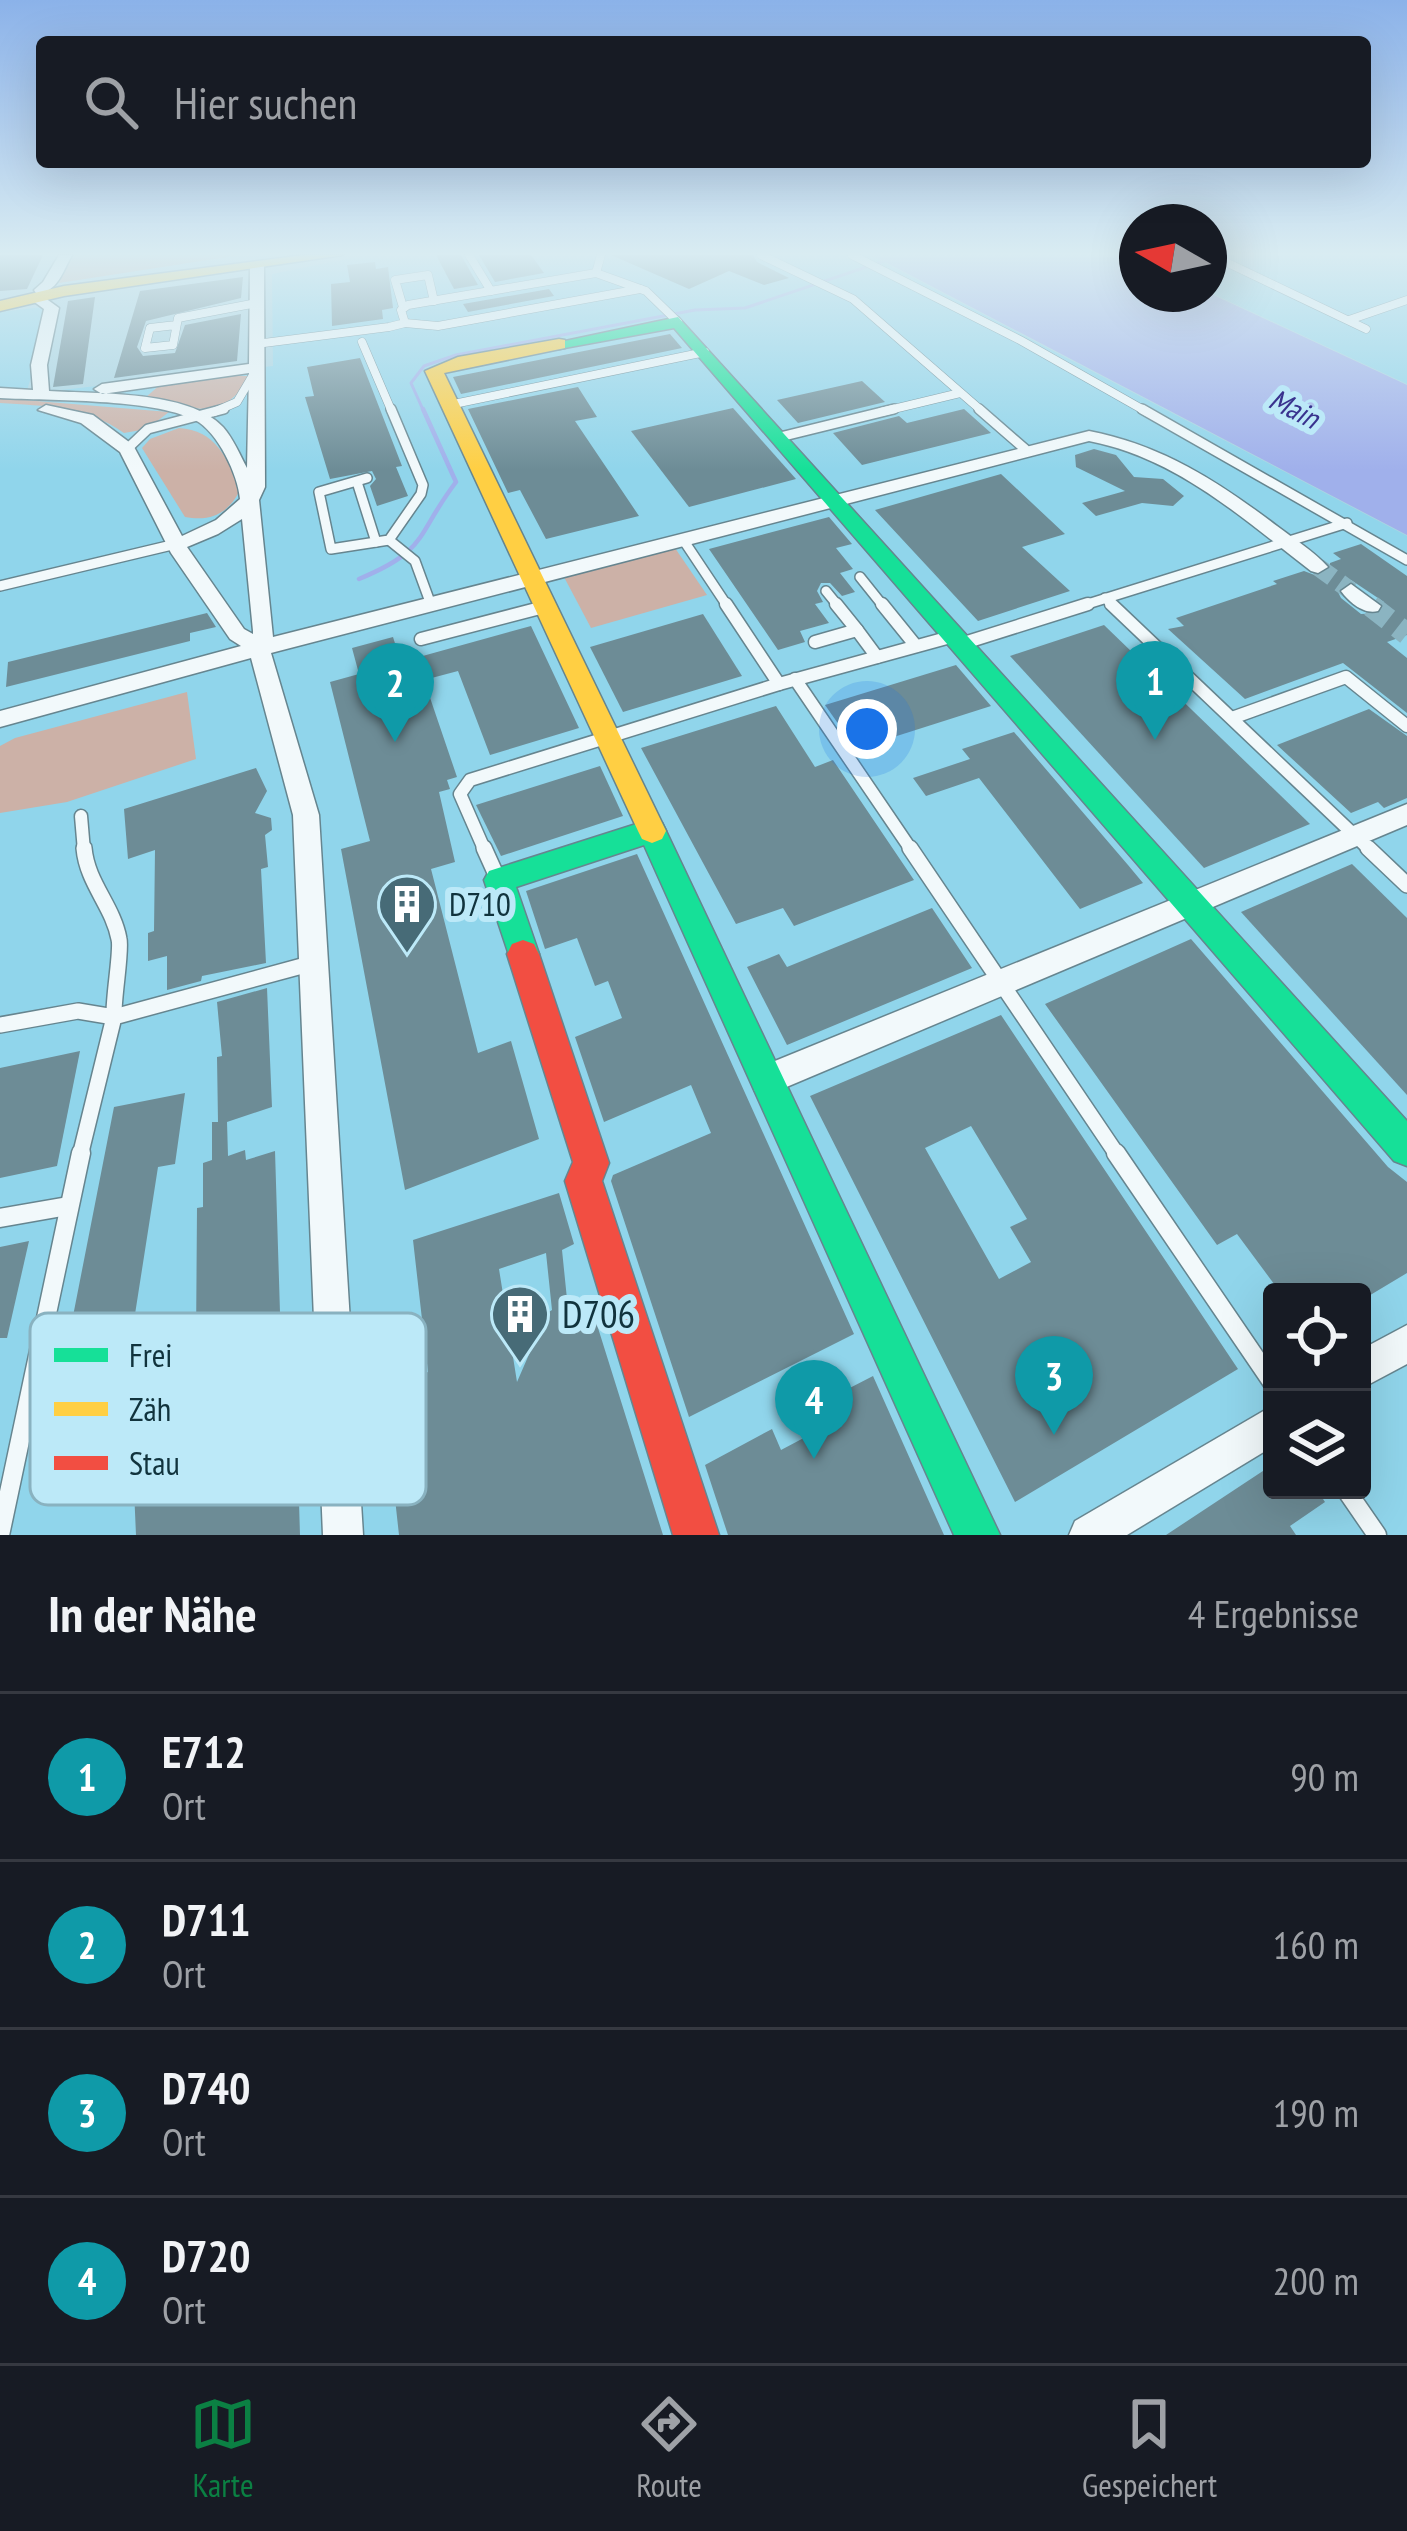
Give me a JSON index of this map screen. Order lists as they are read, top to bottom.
{
  "water": ["Main"],
  "places": {
    "building": ["D710", "D706"]
  },
  "legend": ["Frei", "Zäh", "Stau"],
  "north": "left",
  "page": {
    "search": "Hier suchen",
    "pins": [
      "1",
      "2",
      "3",
      "4"
    ],
    "heading": ["In der Nähe", "4 Ergebnisse"],
    "list": [
      {
        "mark": "1",
        "name": "E712",
        "note": "Ort",
        "value": "90 m"
      },
      {
        "mark": "2",
        "name": "D711",
        "note": "Ort",
        "value": "160 m"
      },
      {
        "mark": "3",
        "name": "D740",
        "note": "Ort",
        "value": "190 m"
      },
      {
        "mark": "4",
        "name": "D720",
        "note": "Ort",
        "value": "200 m"
      }
    ],
    "nav": ["Karte", "Route", "Gespeichert"]
  }
}
